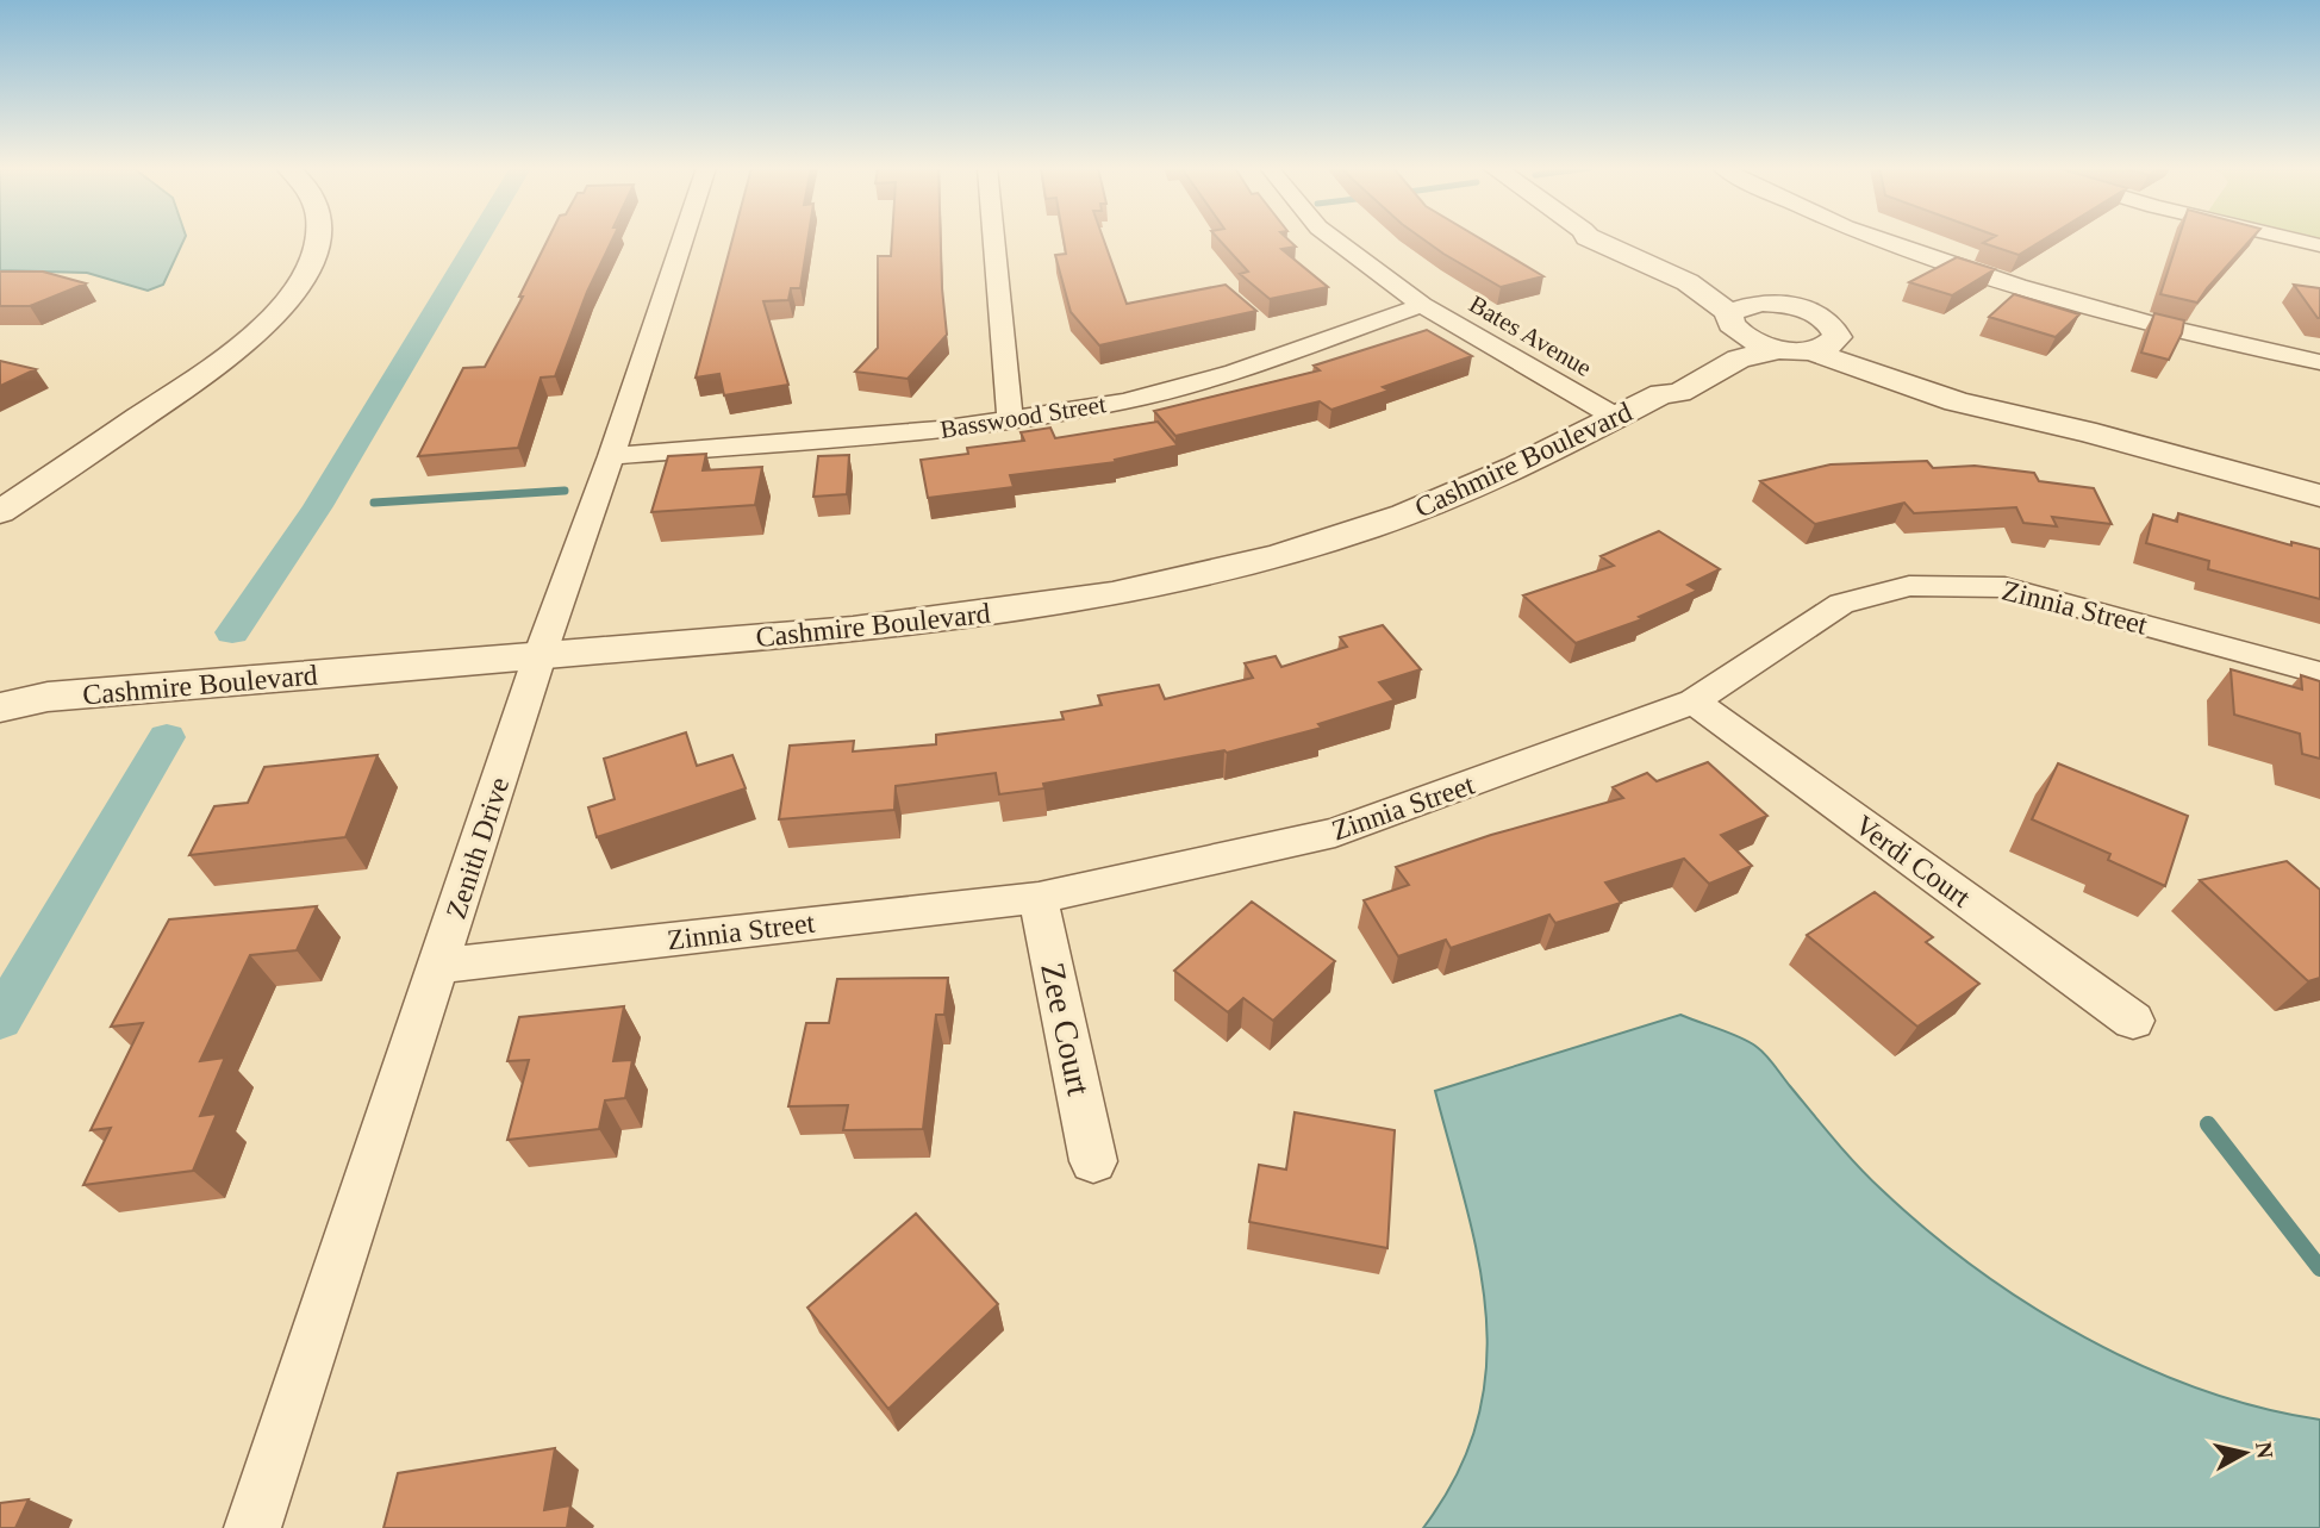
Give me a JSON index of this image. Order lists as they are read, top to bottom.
{
  "streets": {
    "street": [
      "Bates Avenue",
      "Basswood Street",
      "Cashmire Boulevard",
      "Zinnia Street",
      "Zenith Drive",
      "Verdi Court",
      "Zee Court"
    ]
  },
  "crossings": [
    ["Bates Avenue", "Basswood Street"],
    ["Bates Avenue", "Cashmire Boulevard"],
    ["Basswood Street", "Zenith Drive"],
    ["Cashmire Boulevard", "Zenith Drive"],
    ["Zinnia Street", "Zenith Drive"],
    ["Zinnia Street", "Verdi Court"],
    ["Zinnia Street", "Zee Court"]
  ],
  "north": "right"
}
